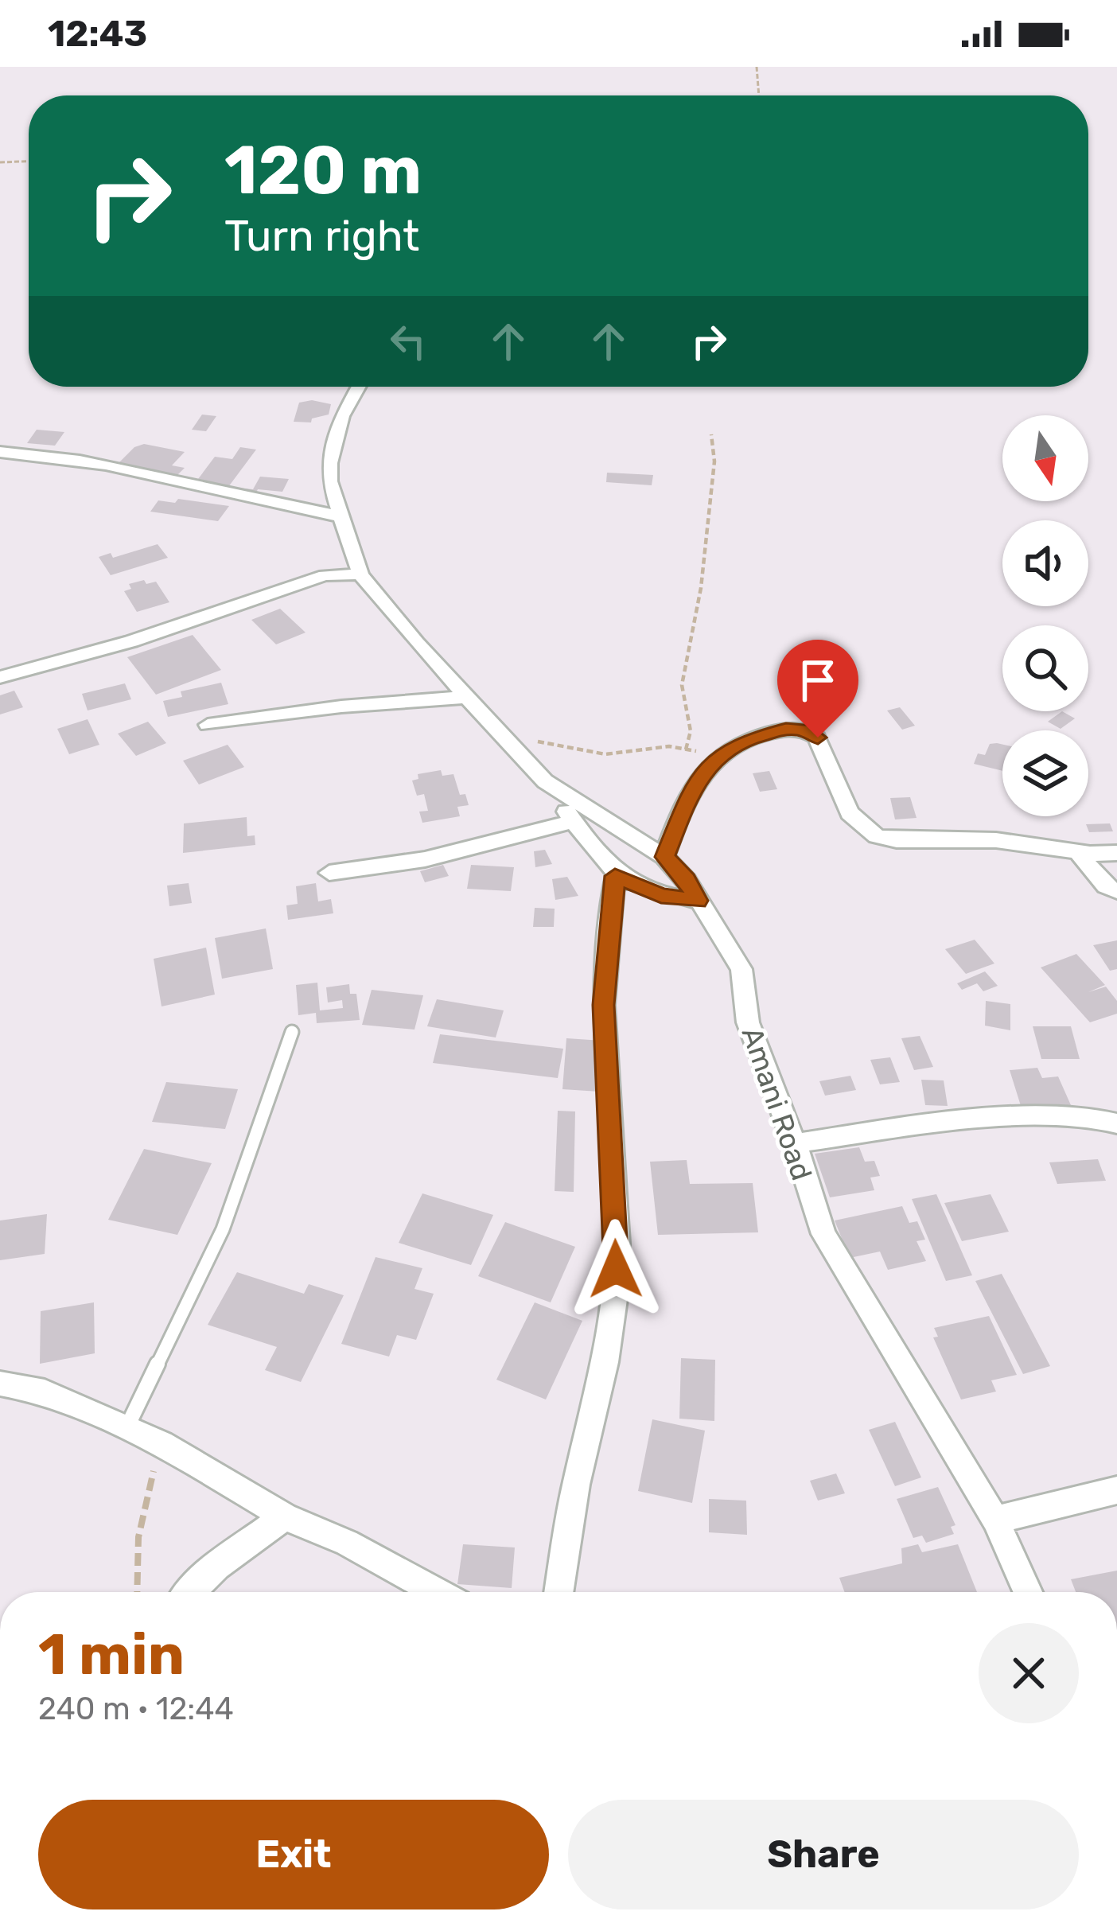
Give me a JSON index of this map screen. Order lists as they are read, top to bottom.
{
  "streets": {
    "street": ["Amani Road"]
  },
  "north": "bottom",
  "page": {
    "status": "12:43",
    "turn": ["120 m", "Turn right"],
    "heading": ["1 min", "240 m · 12:44"],
    "buttons": ["Exit", "Share"]
  }
}
